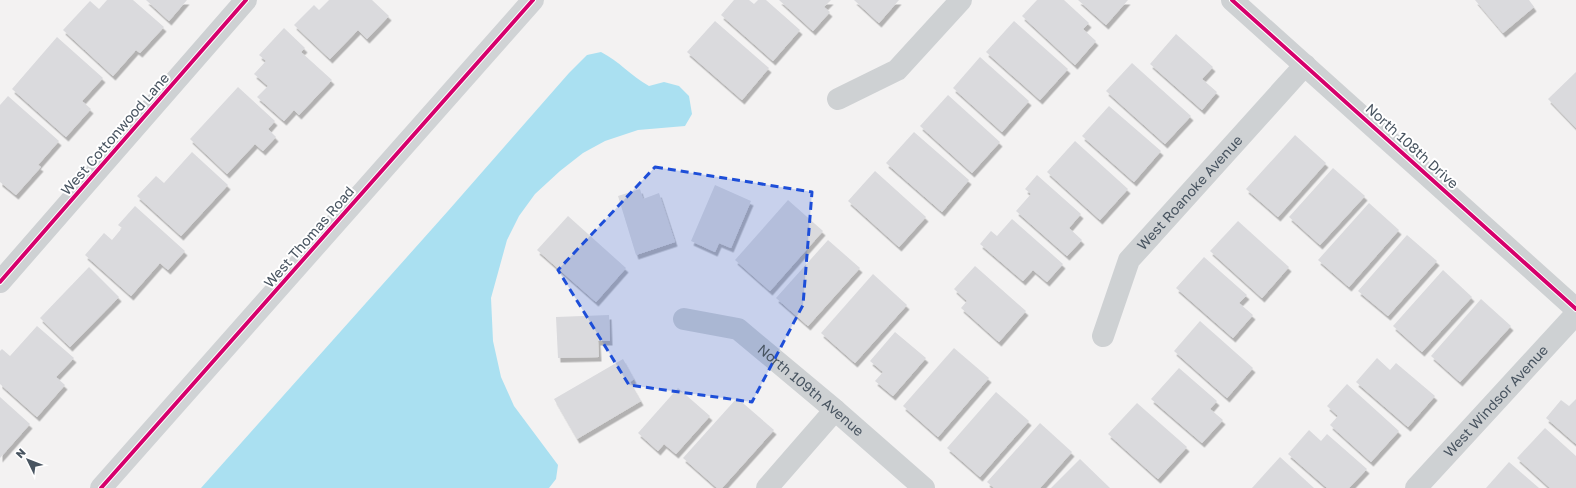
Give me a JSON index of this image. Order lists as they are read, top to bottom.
{
  "streets": {
    "main road": ["West Thomas Road"],
    "street": [
      "West Cottonwood Lane",
      "North 108th Drive",
      "West Roanoke Avenue",
      "North 109th Avenue",
      "West Windsor Avenue"
    ]
  },
  "crossings": [
    ["North 108th Drive", "West Roanoke Avenue"]
  ],
  "north": "top left"
}
